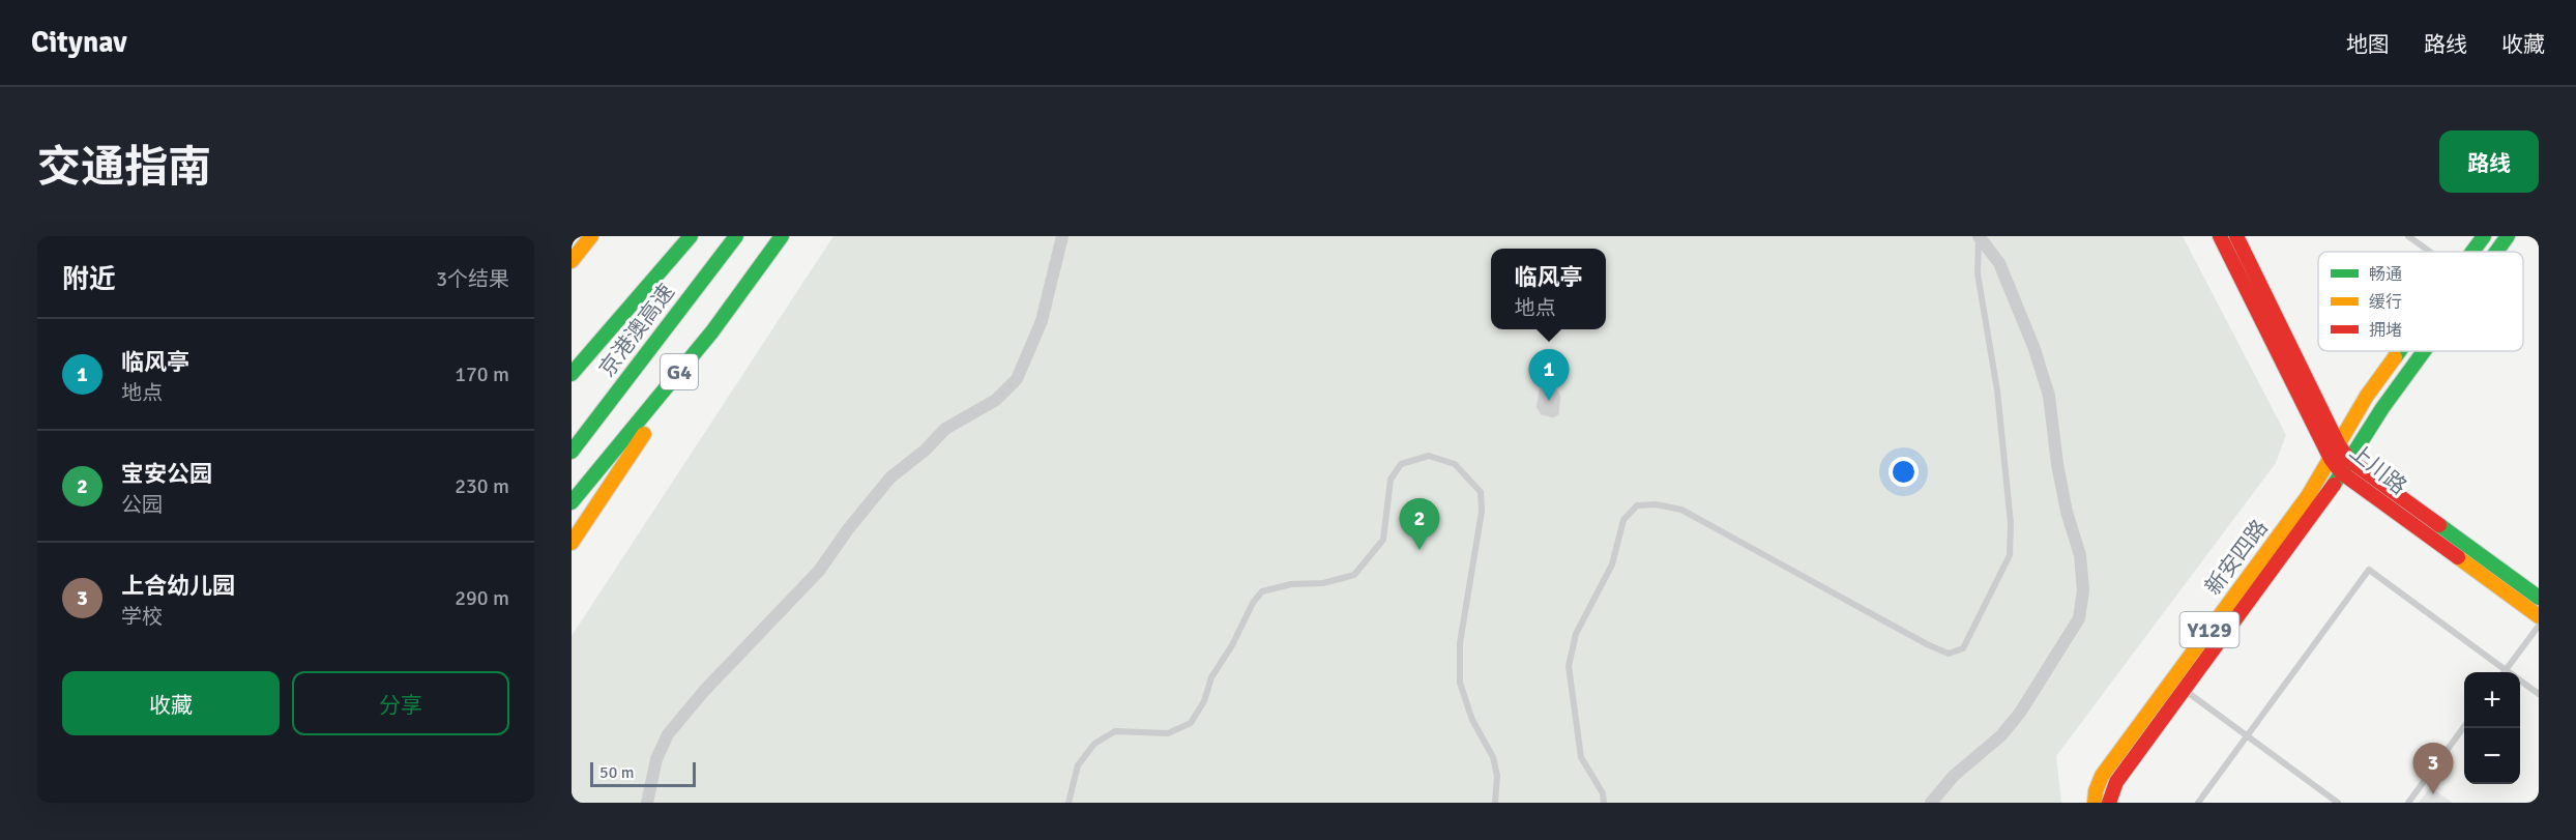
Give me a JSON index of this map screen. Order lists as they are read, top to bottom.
{
  "streets": {
    "main road": [
      "京港澳高速",
      "G4",
      "上川路",
      "新安四路",
      "Y129"
    ]
  },
  "crossings": [
    ["上川路", "新安四路"],
    ["上川路", "Y129"],
    ["新安四路", "Y129"]
  ],
  "legend": ["畅通", "缓行", "拥堵"],
  "scale_bar": "50 m",
  "page": {
    "header": "Citynav",
    "nav": ["地图", "路线", "收藏"],
    "title": "交通指南",
    "buttons": [
      "路线",
      ["收藏", "分享"]
    ],
    "heading": ["附近", "3个结果"],
    "popup": ["临风亭", "地点"],
    "list": [
      {
        "mark": "1",
        "name": "临风亭",
        "note": "地点",
        "value": "170 m"
      },
      {
        "mark": "2",
        "name": "宝安公园",
        "note": "公园",
        "value": "230 m"
      },
      {
        "mark": "3",
        "name": "上合幼儿园",
        "note": "学校",
        "value": "290 m"
      }
    ],
    "pins": ["1", "2", "3"],
    "map_buttons": ["+", "−"],
    "scale": "50 m"
  }
}
